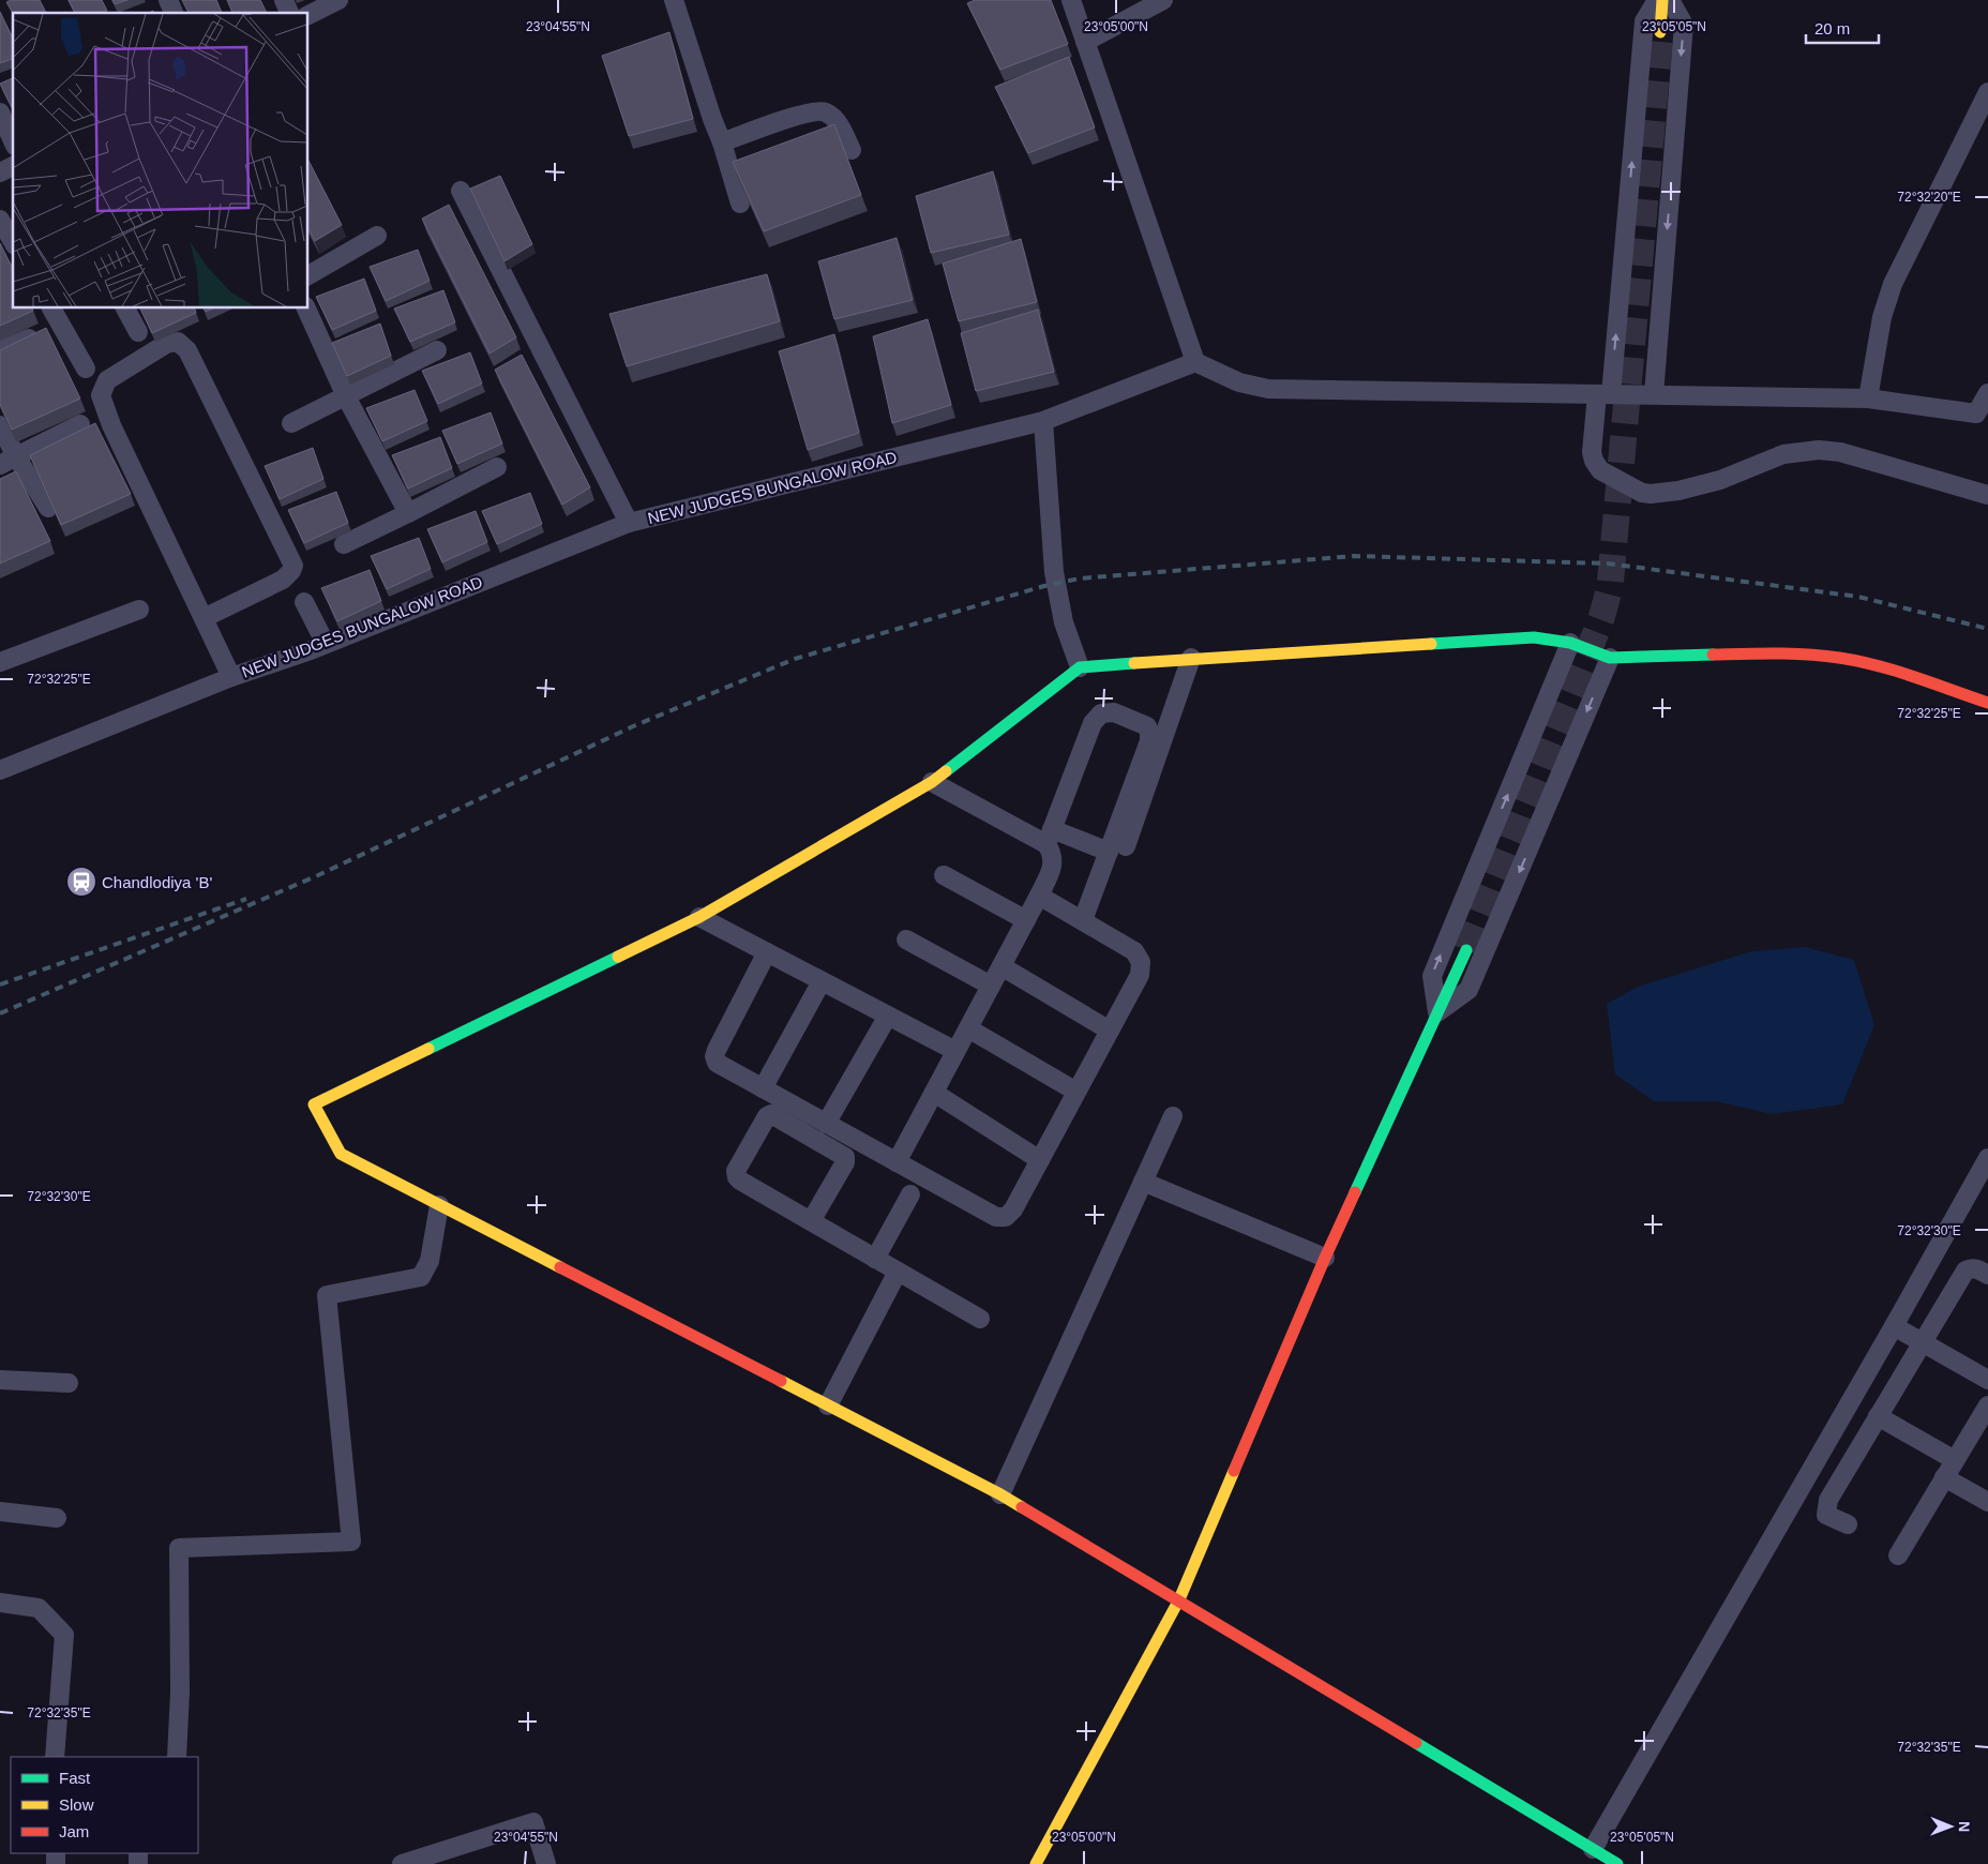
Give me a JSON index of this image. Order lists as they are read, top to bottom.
{
  "streets": {
    "street": ["NEW JUDGES BUNGALOW ROAD"]
  },
  "places": {
    "station": ["Chandlodiya 'B'"]
  },
  "legend": ["Fast", "Slow", "Jam"],
  "scale_bar": "20 m",
  "north": "right",
  "coordinates": [
    "23°04'55\"N",
    "23°05'00\"N",
    "23°05'05\"N",
    "72°32'20\"E",
    "72°32'25\"E",
    "72°32'30\"E",
    "72°32'35\"E"
  ]
}
